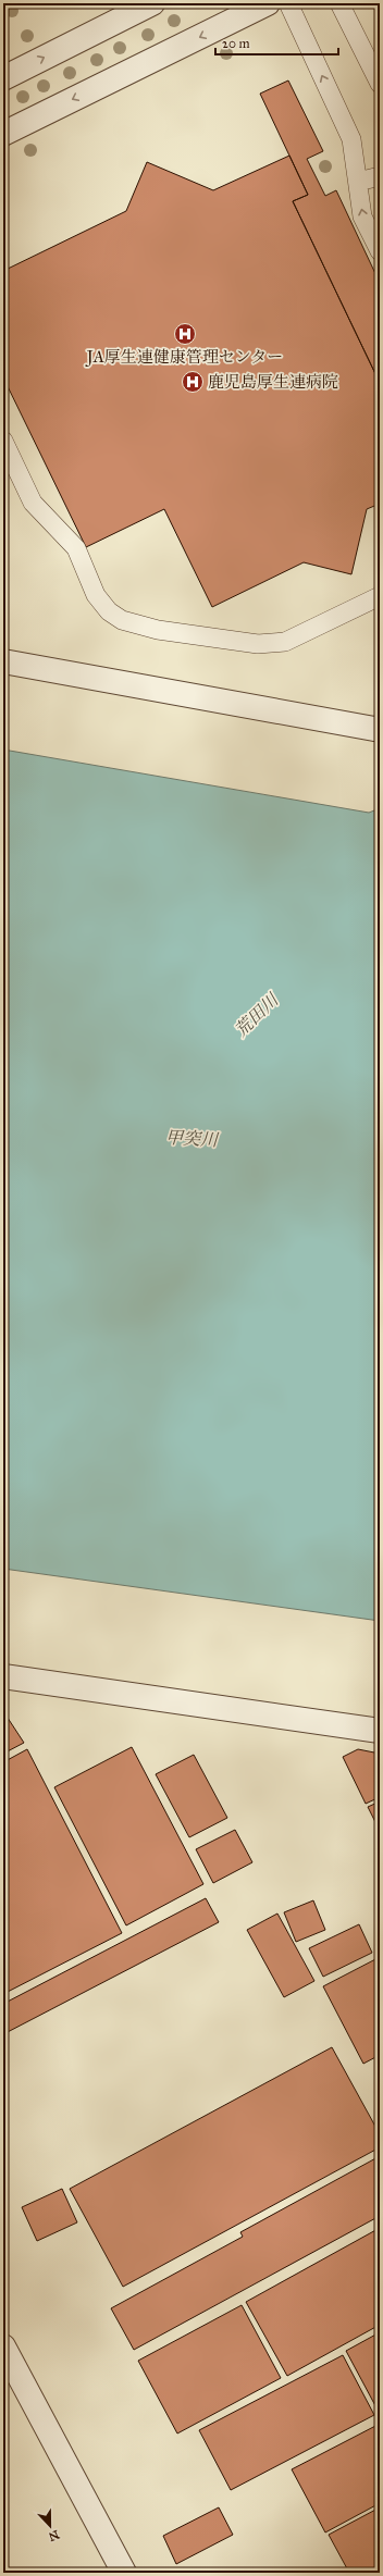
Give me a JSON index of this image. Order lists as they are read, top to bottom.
{
  "water": ["荒田川", "甲突川"],
  "places": {
    "hospital": ["JA厚生連健康管理センター", "鹿児島厚生連病院"]
  },
  "scale_bar": "20 m",
  "north": "bottom"
}
